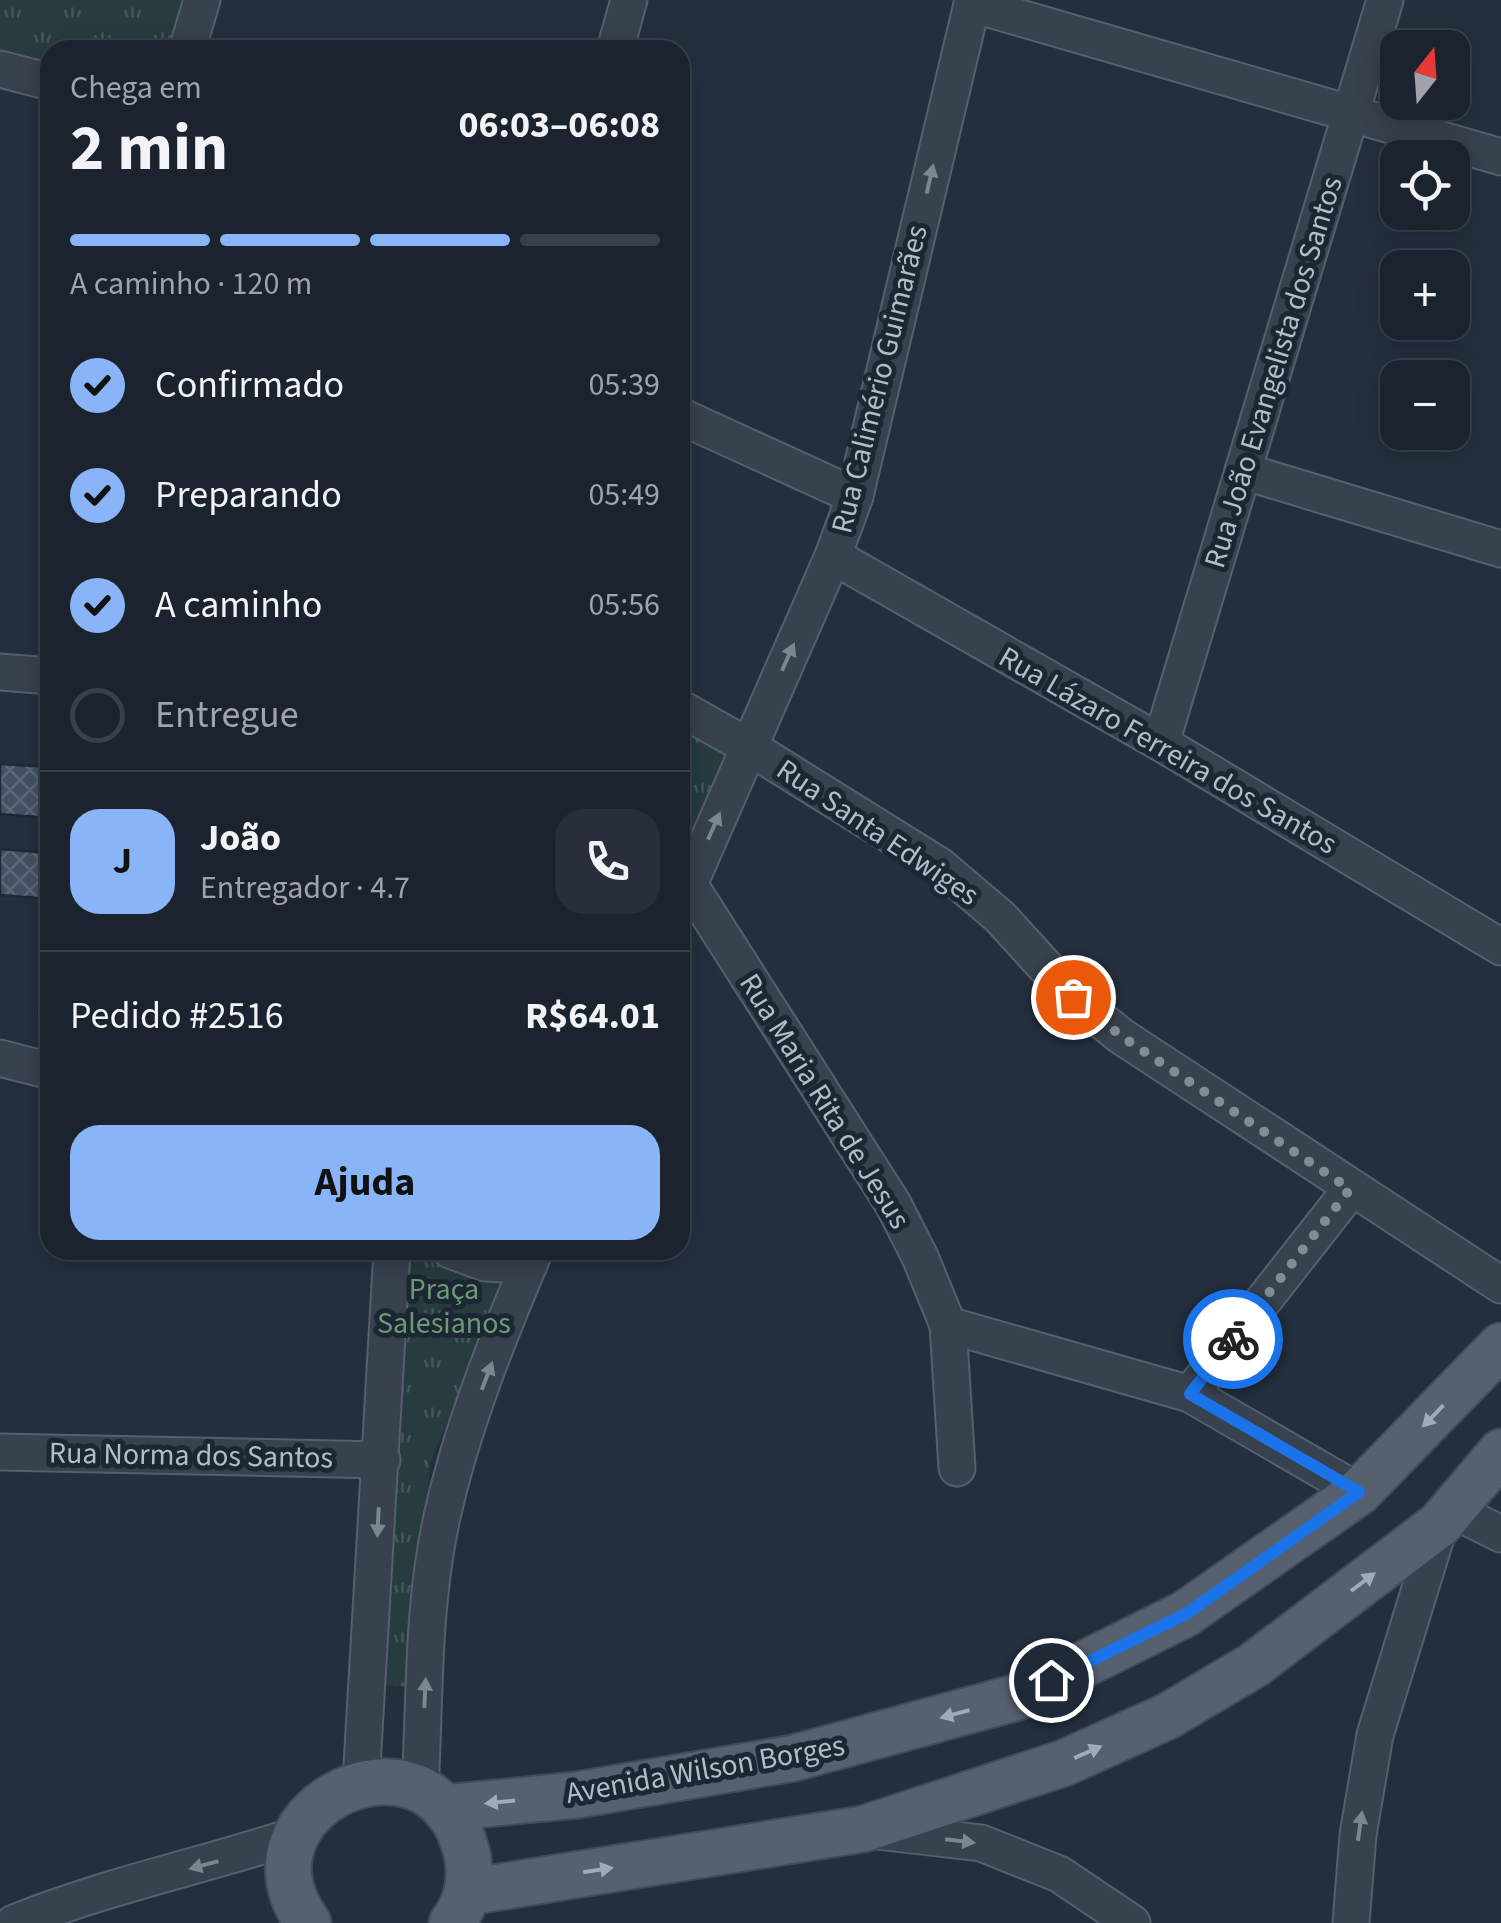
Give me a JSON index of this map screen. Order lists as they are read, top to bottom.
{
  "streets": {
    "main road": ["Avenida Wilson Borges"],
    "street": [
      "Rua João Evangelista dos Santos",
      "Rua Calimério Guimarães",
      "Rua Lázaro Ferreira dos Santos",
      "Rua Santa Edwiges",
      "Rua Maria Rita de Jesus",
      "Rua Norma dos Santos"
    ]
  },
  "crossings": [
    ["Rua João Evangelista dos Santos", "Rua Lázaro Ferreira dos Santos"],
    ["Rua Calimério Guimarães", "Rua Lázaro Ferreira dos Santos"],
    ["Rua Calimério Guimarães", "Rua Santa Edwiges"]
  ],
  "one_way": ["Rua Calimério Guimarães"],
  "parks": ["Praça Salesianos"],
  "north": "top",
  "page": {
    "map_buttons": ["+", "−"],
    "heading": ["2 min", "Chega em", "06:03–06:08"],
    "panel": [
      "João",
      "Entregador · 4.7",
      "Pedido #2516",
      "R$64.01"
    ],
    "bar": "A caminho · 120 m",
    "list": [
      ["Confirmado", "05:39"],
      ["Preparando", "05:49"],
      ["A caminho", "05:56"],
      "Entregue"
    ],
    "round": "J",
    "buttons": "Ajuda"
  }
}
